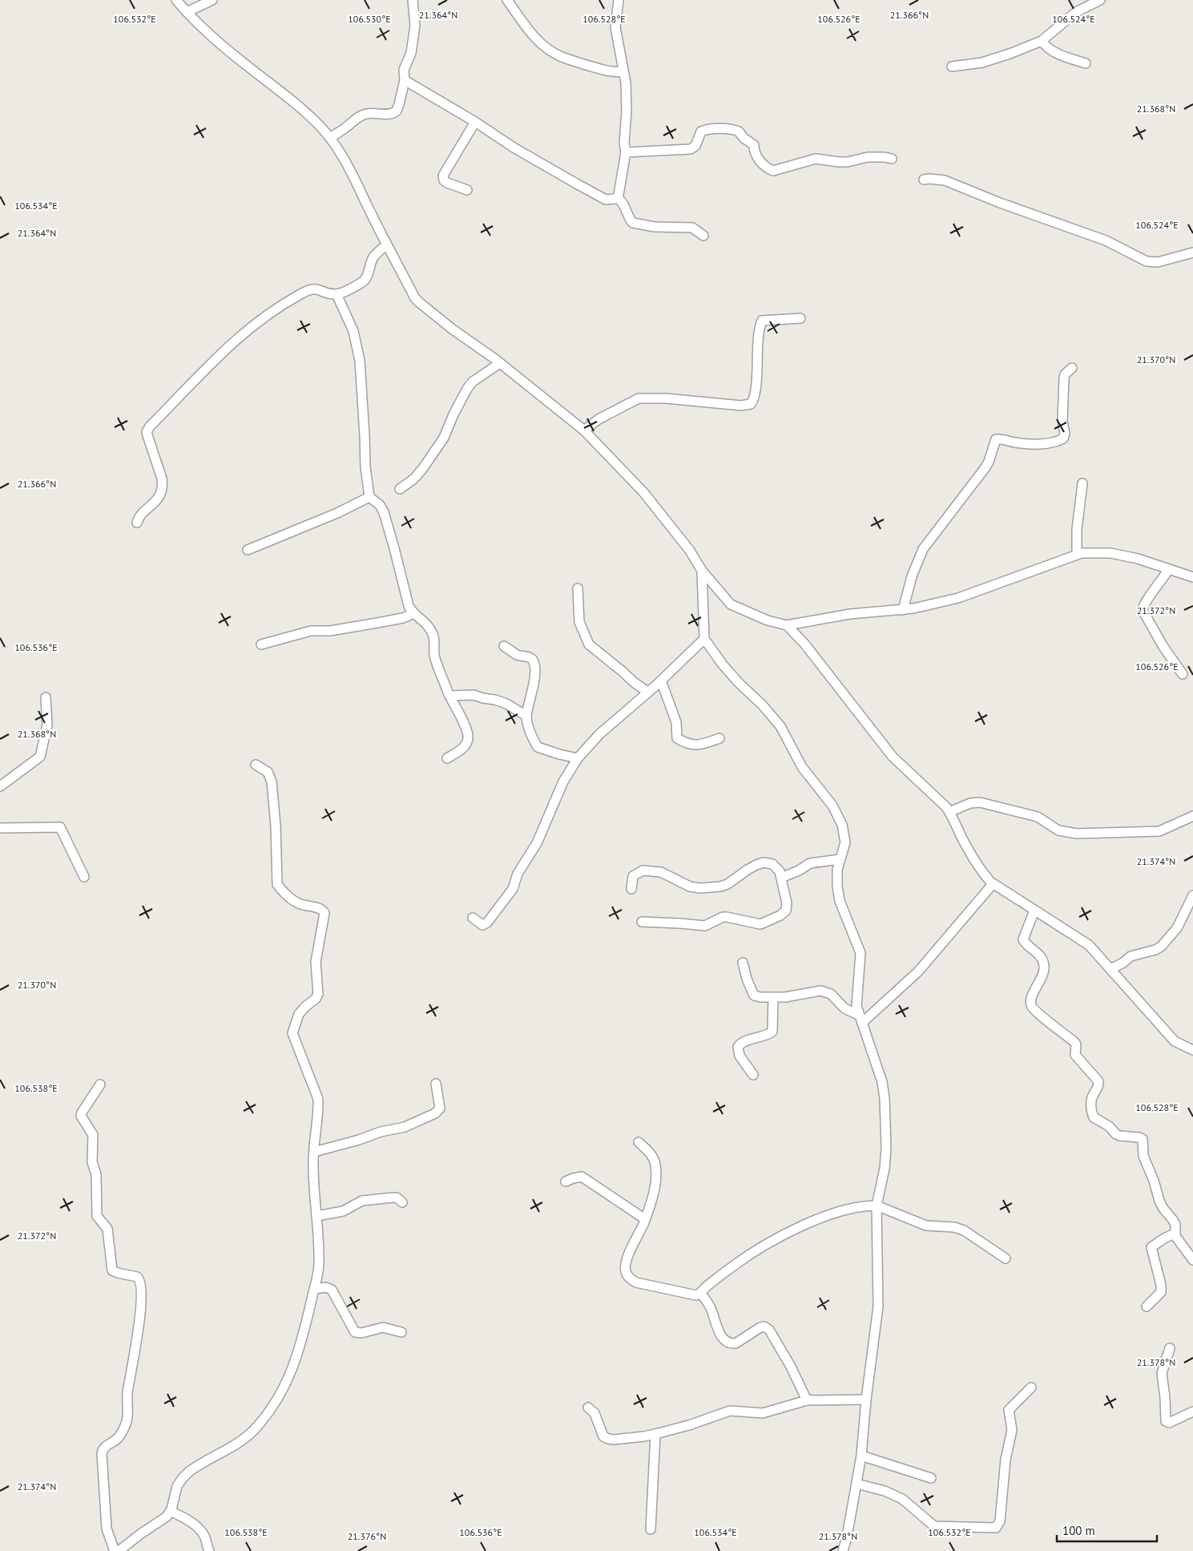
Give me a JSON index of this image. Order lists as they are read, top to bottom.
{
  "scale_bar": "100 m",
  "coordinates": [
    "21.364°N",
    "21.366°N",
    "106.532°E",
    "106.530°E",
    "106.528°E",
    "106.526°E",
    "106.524°E",
    "21.368°N",
    "106.534°E",
    "21.370°N",
    "21.372°N",
    "106.536°E",
    "21.374°N",
    "106.538°E",
    "21.378°N",
    "21.376°N"
  ]
}
